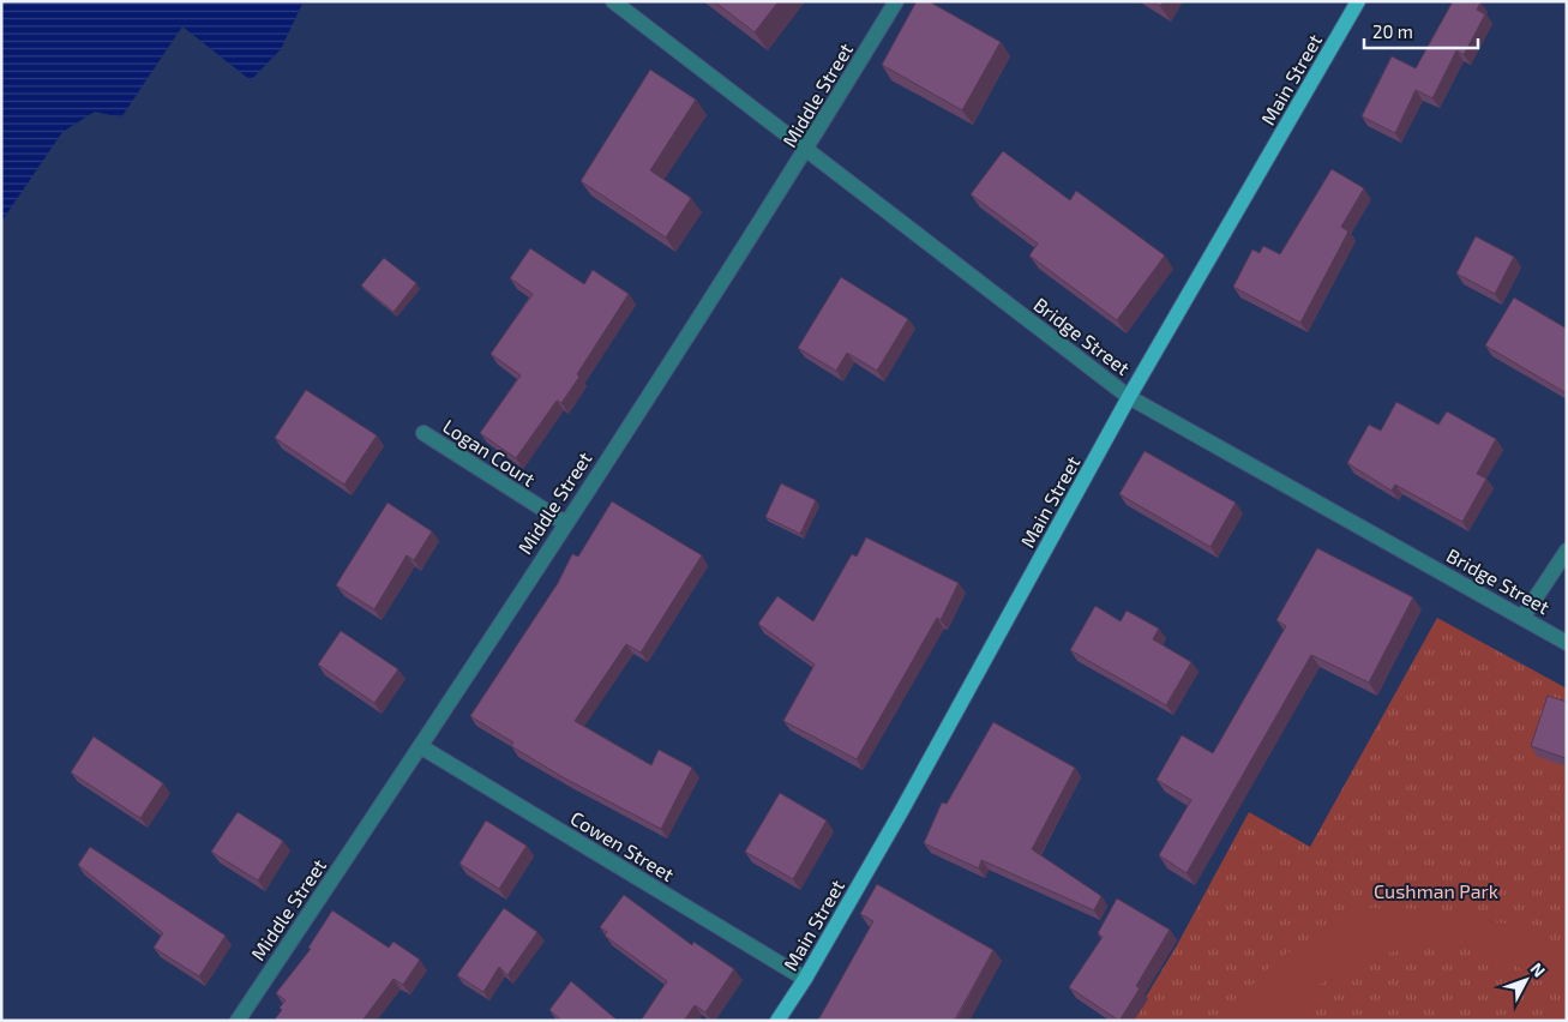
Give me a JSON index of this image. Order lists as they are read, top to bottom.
{
  "streets": {
    "main road": ["Main Street"],
    "street": [
      "Middle Street",
      "Bridge Street",
      "Logan Court",
      "Cowen Street"
    ]
  },
  "crossings": [
    ["Main Street", "Bridge Street"],
    ["Main Street", "Cowen Street"],
    ["Middle Street", "Bridge Street"],
    ["Middle Street", "Logan Court"],
    ["Middle Street", "Cowen Street"]
  ],
  "parks": ["Cushman Park"],
  "scale_bar": "20 m",
  "north": "top right"
}
